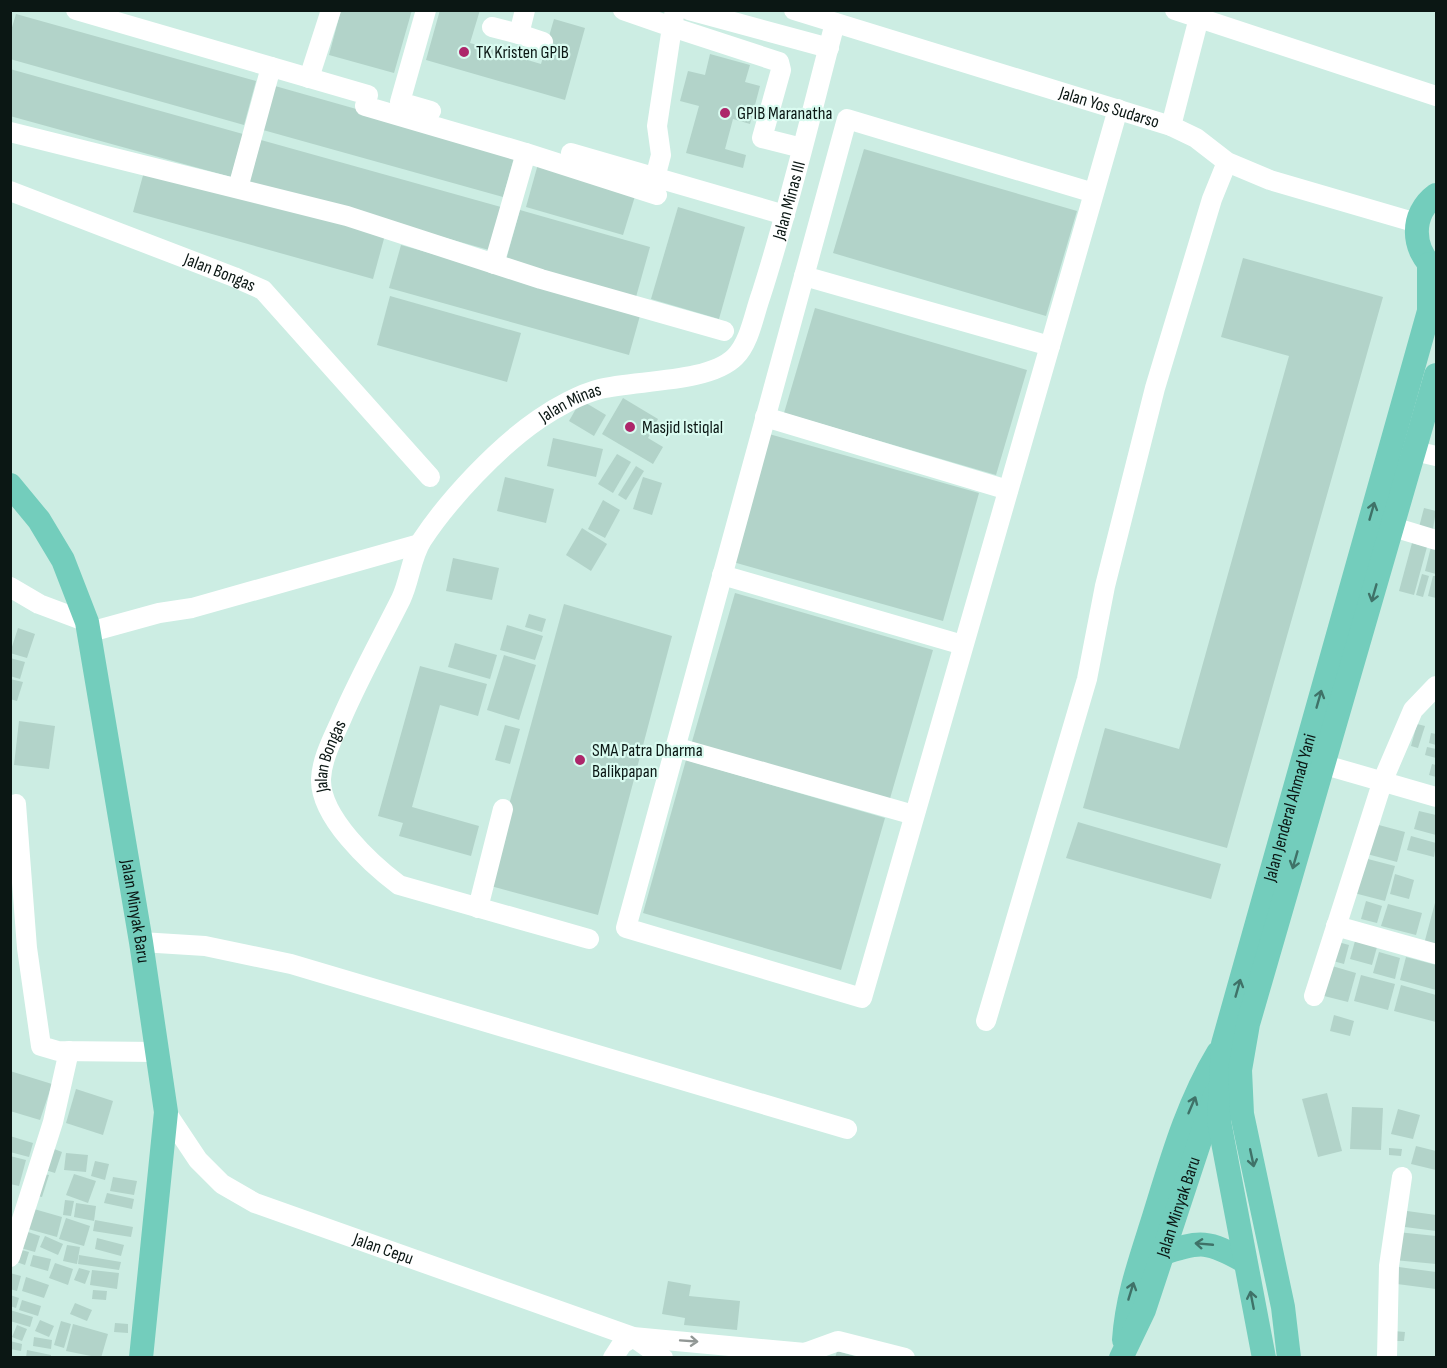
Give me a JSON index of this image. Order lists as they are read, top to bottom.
{
  "streets": {
    "main road": ["Jalan Jenderal Ahmad Yani", "Jalan Minyak Baru"],
    "street": [
      "Jalan Yos Sudarso",
      "Jalan Minas III",
      "Jalan Bongas",
      "Jalan Minas",
      "Jalan Cepu"
    ]
  },
  "crossings": [
    ["Jalan Yos Sudarso", "Jalan Minas III"],
    ["Jalan Minas III", "Jalan Minas"],
    ["Jalan Bongas", "Jalan Minas"],
    ["Jalan Jenderal Ahmad Yani", "Jalan Minyak Baru"],
    ["Jalan Minyak Baru", "Jalan Cepu"]
  ],
  "places": [
    "TK Kristen GPIB",
    "GPIB Maranatha",
    "Masjid Istiqlal",
    "SMA Patra Dharma Balikpapan"
  ]
}
